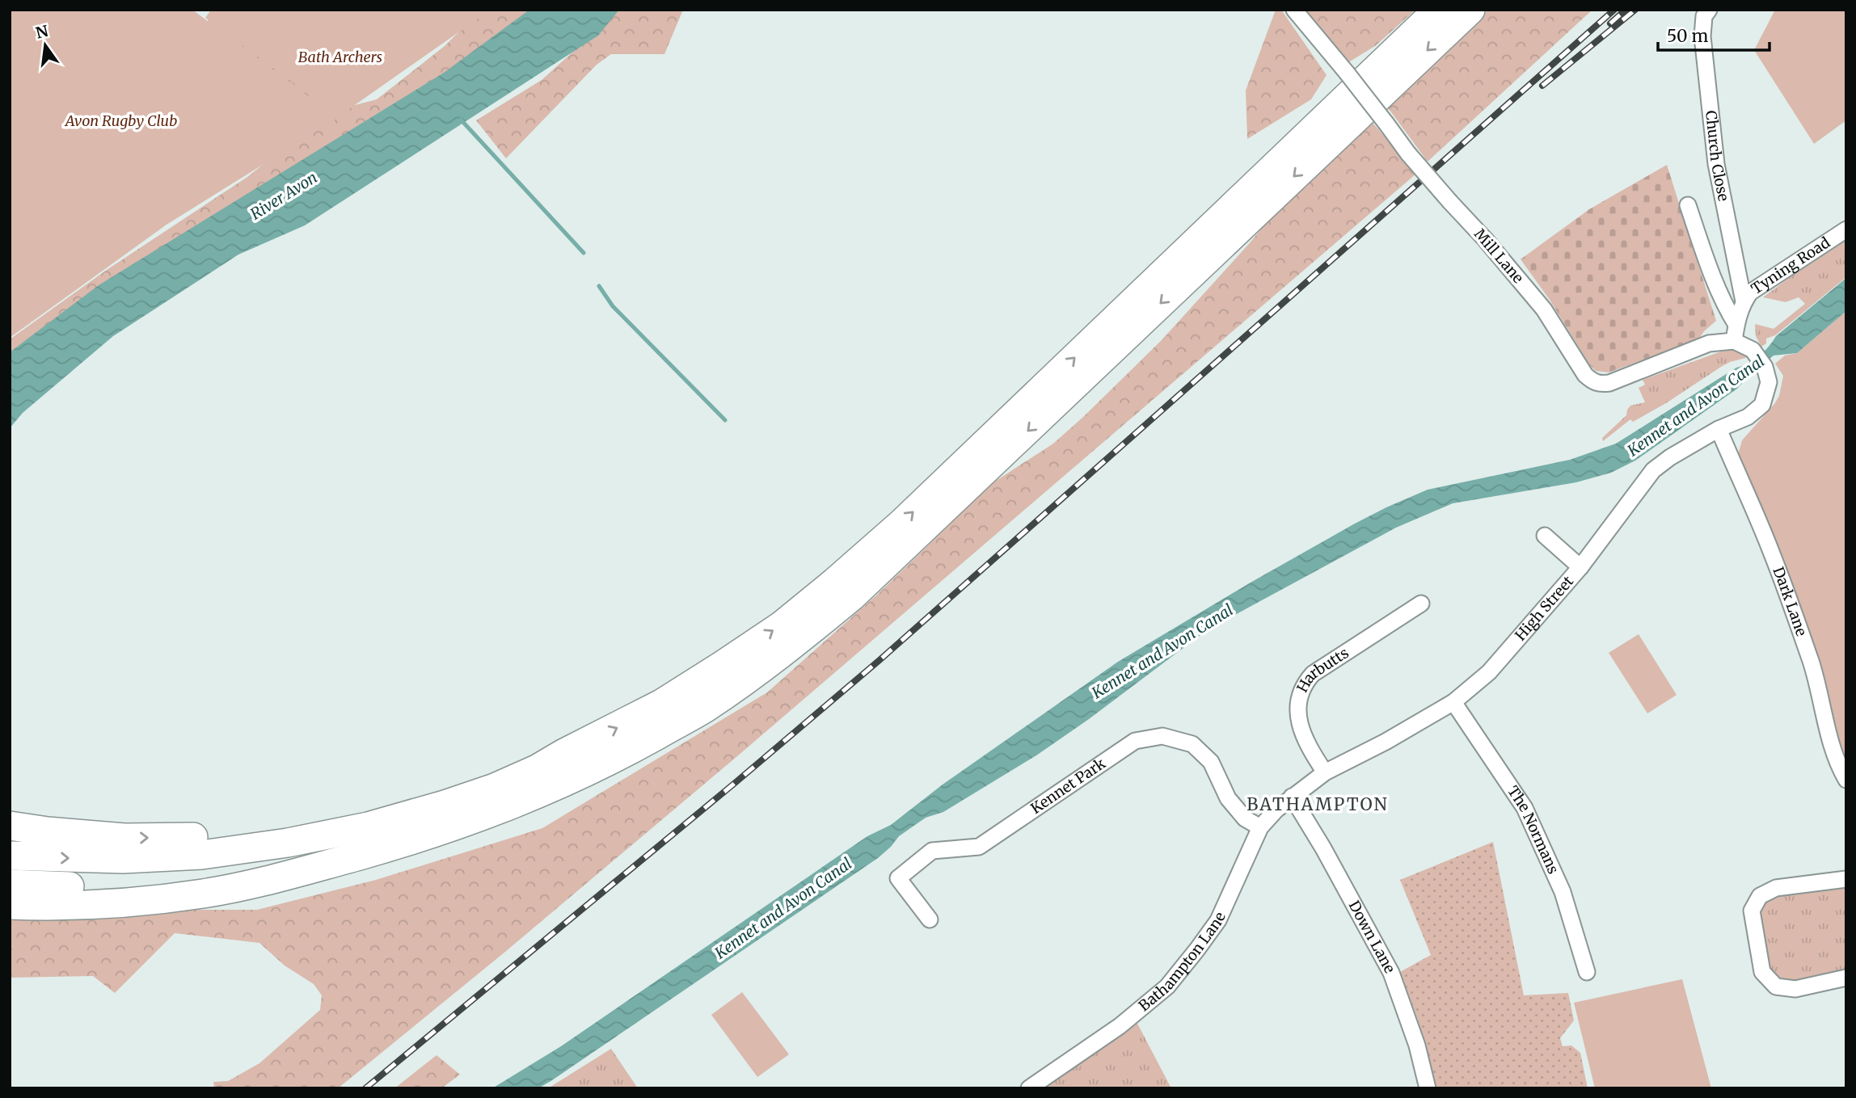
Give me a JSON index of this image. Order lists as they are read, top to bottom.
{
  "streets": {
    "street": [
      "Church Close",
      "Mill Lane",
      "Tyning Road",
      "Dark Lane",
      "High Street",
      "Harbutts",
      "Kennet Park",
      "The Normans",
      "Down Lane",
      "Bathampton Lane"
    ]
  },
  "crossings": [
    ["Church Close", "Tyning Road"],
    ["Mill Lane", "Tyning Road"],
    ["Mill Lane", "High Street"],
    ["Tyning Road", "High Street"],
    ["Dark Lane", "High Street"],
    ["High Street", "Harbutts"],
    ["High Street", "The Normans"],
    ["High Street", "Down Lane"],
    ["High Street", "Bathampton Lane"],
    ["Kennet Park", "Bathampton Lane"],
    ["Down Lane", "Bathampton Lane"]
  ],
  "districts": ["BATHAMPTON"],
  "water": ["River Avon", "Kennet and Avon Canal"],
  "parks": ["Bath Archers", "Avon Rugby Club"],
  "scale_bar": "50 m",
  "north": "top"
}
